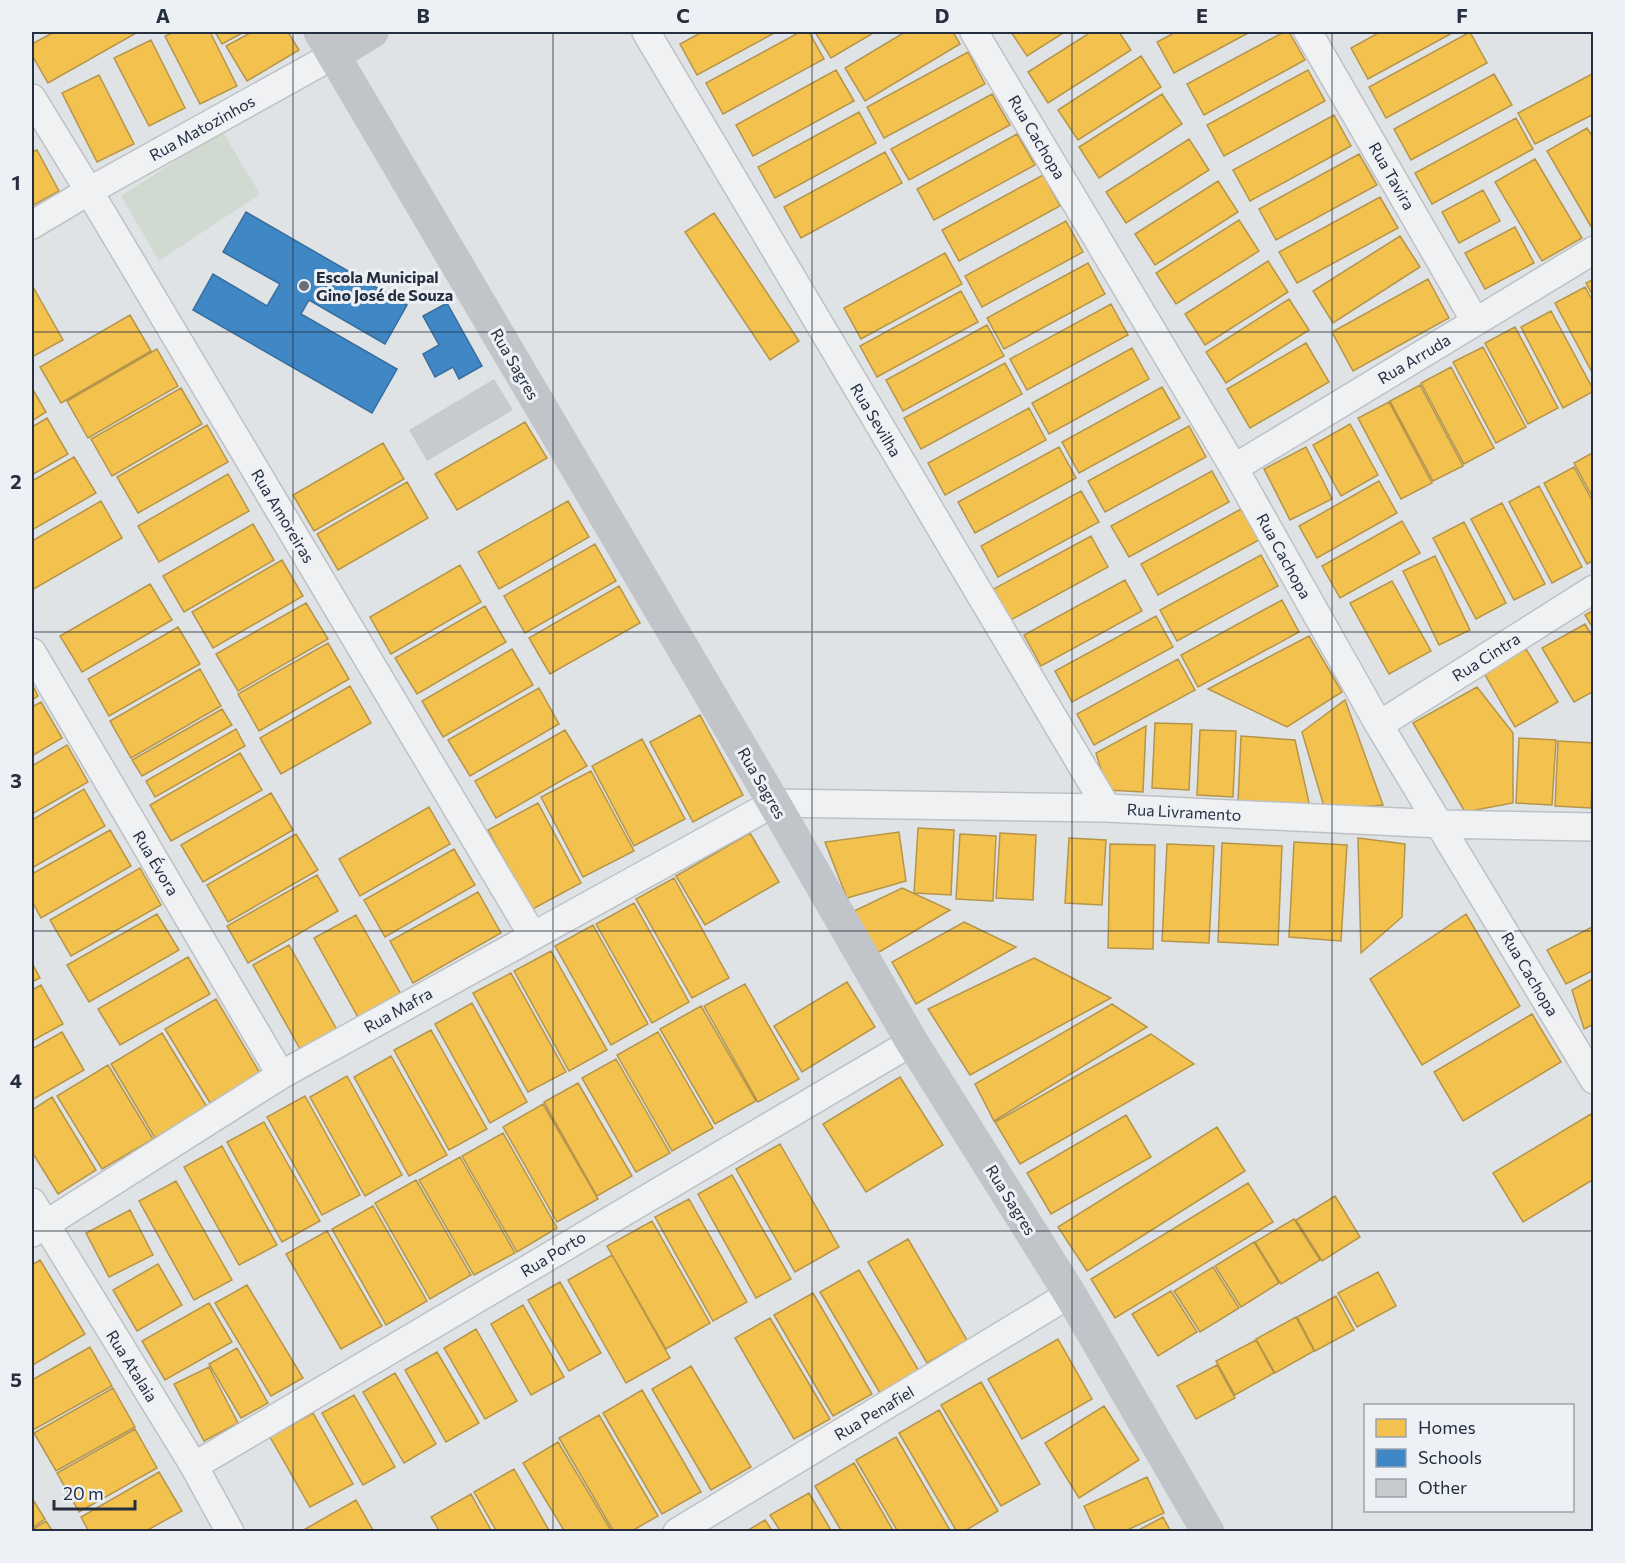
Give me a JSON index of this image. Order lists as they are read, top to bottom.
{
  "streets": {
    "street": [
      "Rua Matozinhos",
      "Rua Cachopa",
      "Rua Tavira",
      "Rua Arruda",
      "Rua Sagres",
      "Rua Sevilha",
      "Rua Amoreiras",
      "Rua Cintra",
      "Rua Livramento",
      "Rua Évora",
      "Rua Mafra",
      "Rua Porto",
      "Rua Atalaia",
      "Rua Penafiel"
    ]
  },
  "crossings": [
    ["Rua Matozinhos", "Rua Sagres"],
    ["Rua Matozinhos", "Rua Amoreiras"],
    ["Rua Cachopa", "Rua Arruda"],
    ["Rua Cachopa", "Rua Cintra"],
    ["Rua Cachopa", "Rua Livramento"],
    ["Rua Tavira", "Rua Arruda"],
    ["Rua Sagres", "Rua Livramento"],
    ["Rua Sagres", "Rua Mafra"],
    ["Rua Sagres", "Rua Porto"],
    ["Rua Sagres", "Rua Penafiel"],
    ["Rua Sevilha", "Rua Livramento"],
    ["Rua Amoreiras", "Rua Mafra"],
    ["Rua Livramento", "Rua Mafra"],
    ["Rua Évora", "Rua Mafra"],
    ["Rua Mafra", "Rua Atalaia"],
    ["Rua Porto", "Rua Atalaia"]
  ],
  "places": ["Escola Municipal Gino José de Souza"],
  "legend": ["Homes", "Schools", "Other"],
  "scale_bar": "20 m",
  "grid": {
    "columns": [
      "A",
      "B",
      "C",
      "D",
      "E",
      "F"
    ],
    "rows": [
      "1",
      "2",
      "3",
      "4",
      "5"
    ]
  }
}
